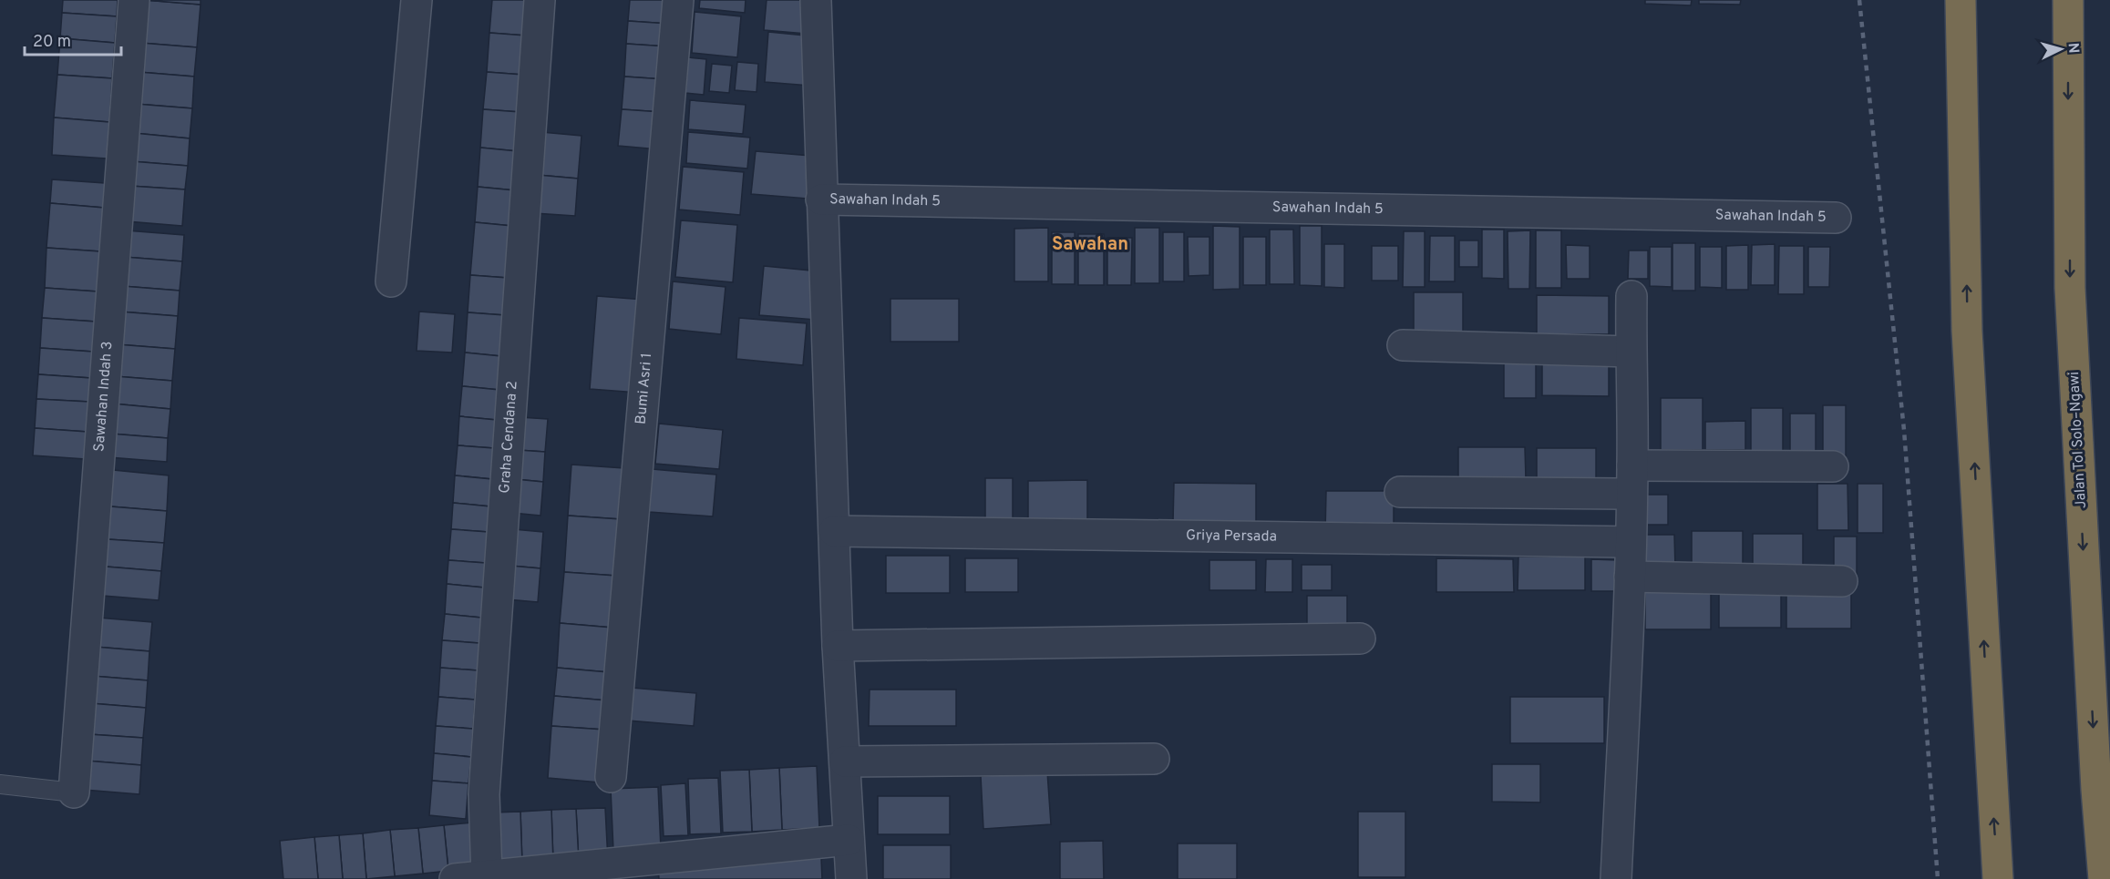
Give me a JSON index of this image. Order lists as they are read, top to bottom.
{
  "streets": {
    "highway": ["Jalan Tol Solo–Ngawi"],
    "street": [
      "Sawahan Indah 5",
      "Bumi Asri 1",
      "Sawahan Indah 3",
      "Graha Cendana 2",
      "Griya Persada"
    ]
  },
  "districts": ["Sawahan"],
  "scale_bar": "20 m",
  "north": "right"
}
